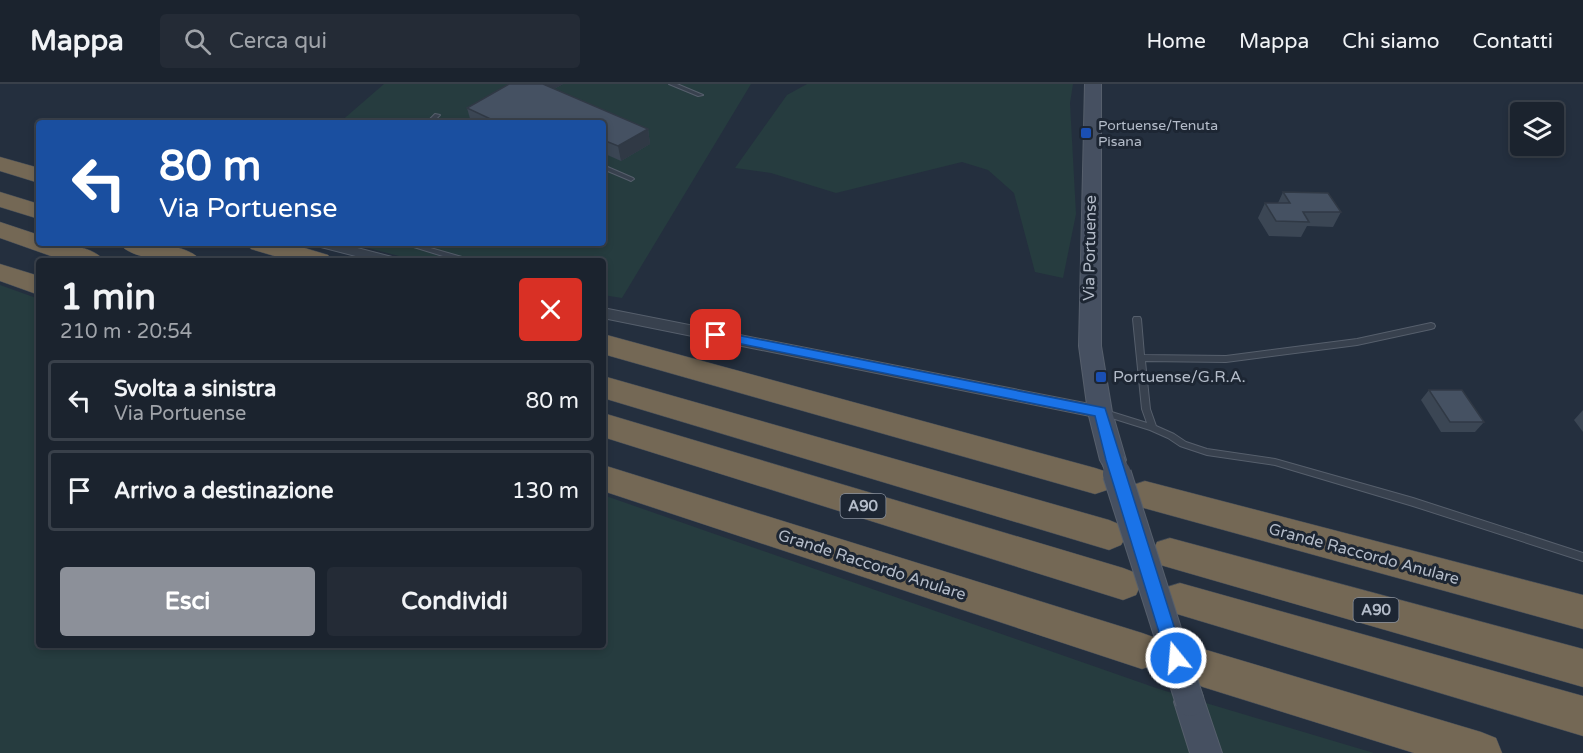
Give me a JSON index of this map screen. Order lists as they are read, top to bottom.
{
  "streets": {
    "highway": ["A90", "Grande Raccordo Anulare"],
    "main road": ["Via Portuense"]
  },
  "places": {
    "transit": ["Portuense/Tenuta Pisana", "Portuense/G.R.A."]
  },
  "page": {
    "header": "Mappa",
    "search": "Cerca qui",
    "nav": [
      "Home",
      "Mappa",
      "Chi siamo",
      "Contatti"
    ],
    "turn": ["80 m", "Via Portuense"],
    "heading": ["1 min", "210 m · 20:54"],
    "list": [
      {
        "name": "Svolta a sinistra",
        "note": "Via Portuense",
        "value": "80 m"
      },
      {
        "name": "Arrivo a destinazione",
        "value": "130 m"
      }
    ],
    "buttons": ["Esci", "Condividi"]
  }
}
